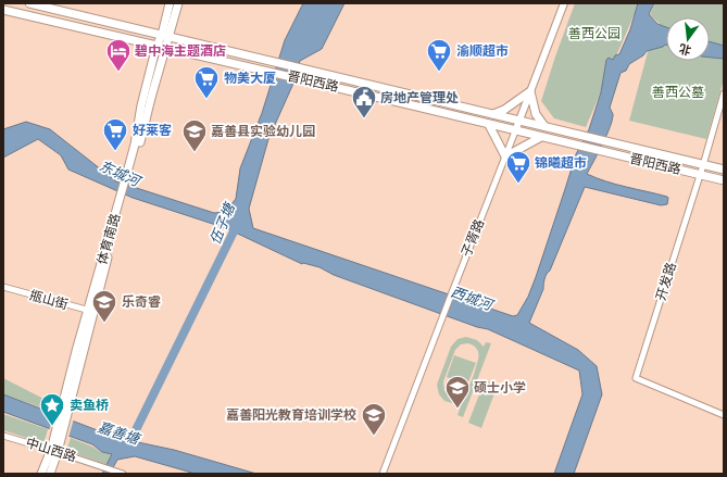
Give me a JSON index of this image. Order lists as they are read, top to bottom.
{
  "streets": {
    "main road": ["晋阳西路", "体育南路"],
    "street": [
      "子胥路",
      "开发路",
      "甁山街",
      "中山西路"
    ]
  },
  "crossings": [
    ["晋阳西路", "子胥路"],
    ["晋阳西路", "体育南路"],
    ["晋阳西路", "开发路"],
    ["体育南路", "甁山街"],
    ["体育南路", "中山西路"]
  ],
  "water": [
    "东城河",
    "伍子塘",
    "西城河",
    "嘉善塘"
  ],
  "parks": ["善西公园", "善西公墓"],
  "places": {
    "hotel": ["碧中海主题酒店"],
    "supermarket": [
      "渝顺超市",
      "物美大厦",
      "好莱客",
      "锦曦超市"
    ],
    "public building": ["房地产管理处"],
    "school or university": [
      "嘉善县实验幼儿园",
      "乐奇睿",
      "硕士小学",
      "嘉善阳光教育培训学校"
    ],
    "place": ["卖鱼桥"]
  },
  "north": "bottom"
}
